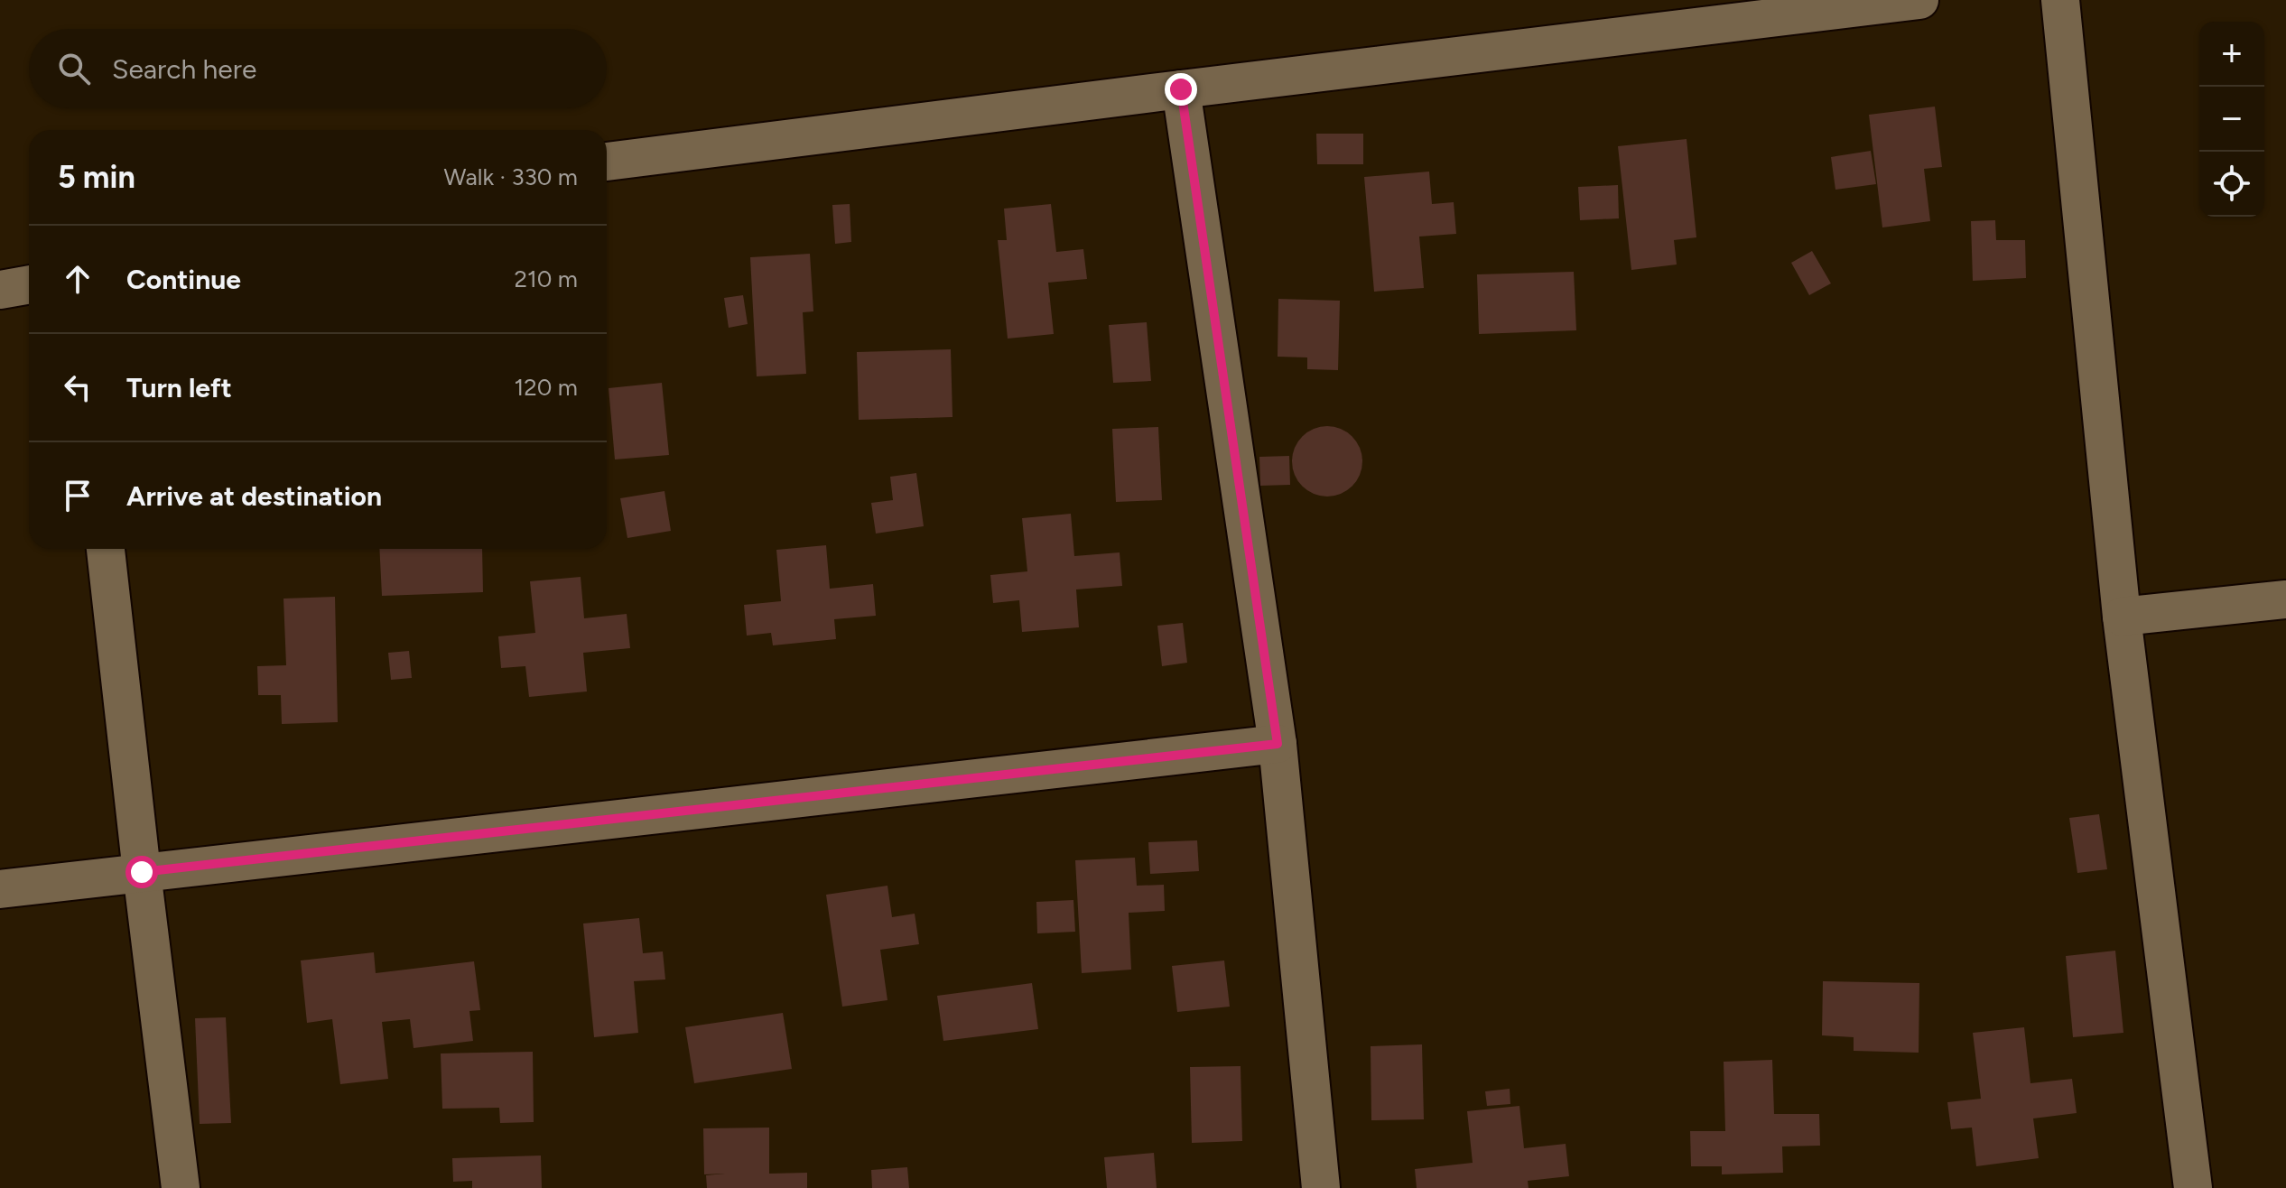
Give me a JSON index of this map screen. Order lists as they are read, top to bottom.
{
  "page": {
    "map_buttons": ["+", "−"],
    "search": "Search here",
    "heading": ["5 min", "Walk · 330 m"],
    "list": [
      ["Continue", "210 m"],
      ["Turn left", "120 m"],
      "Arrive at destination"
    ]
  }
}
